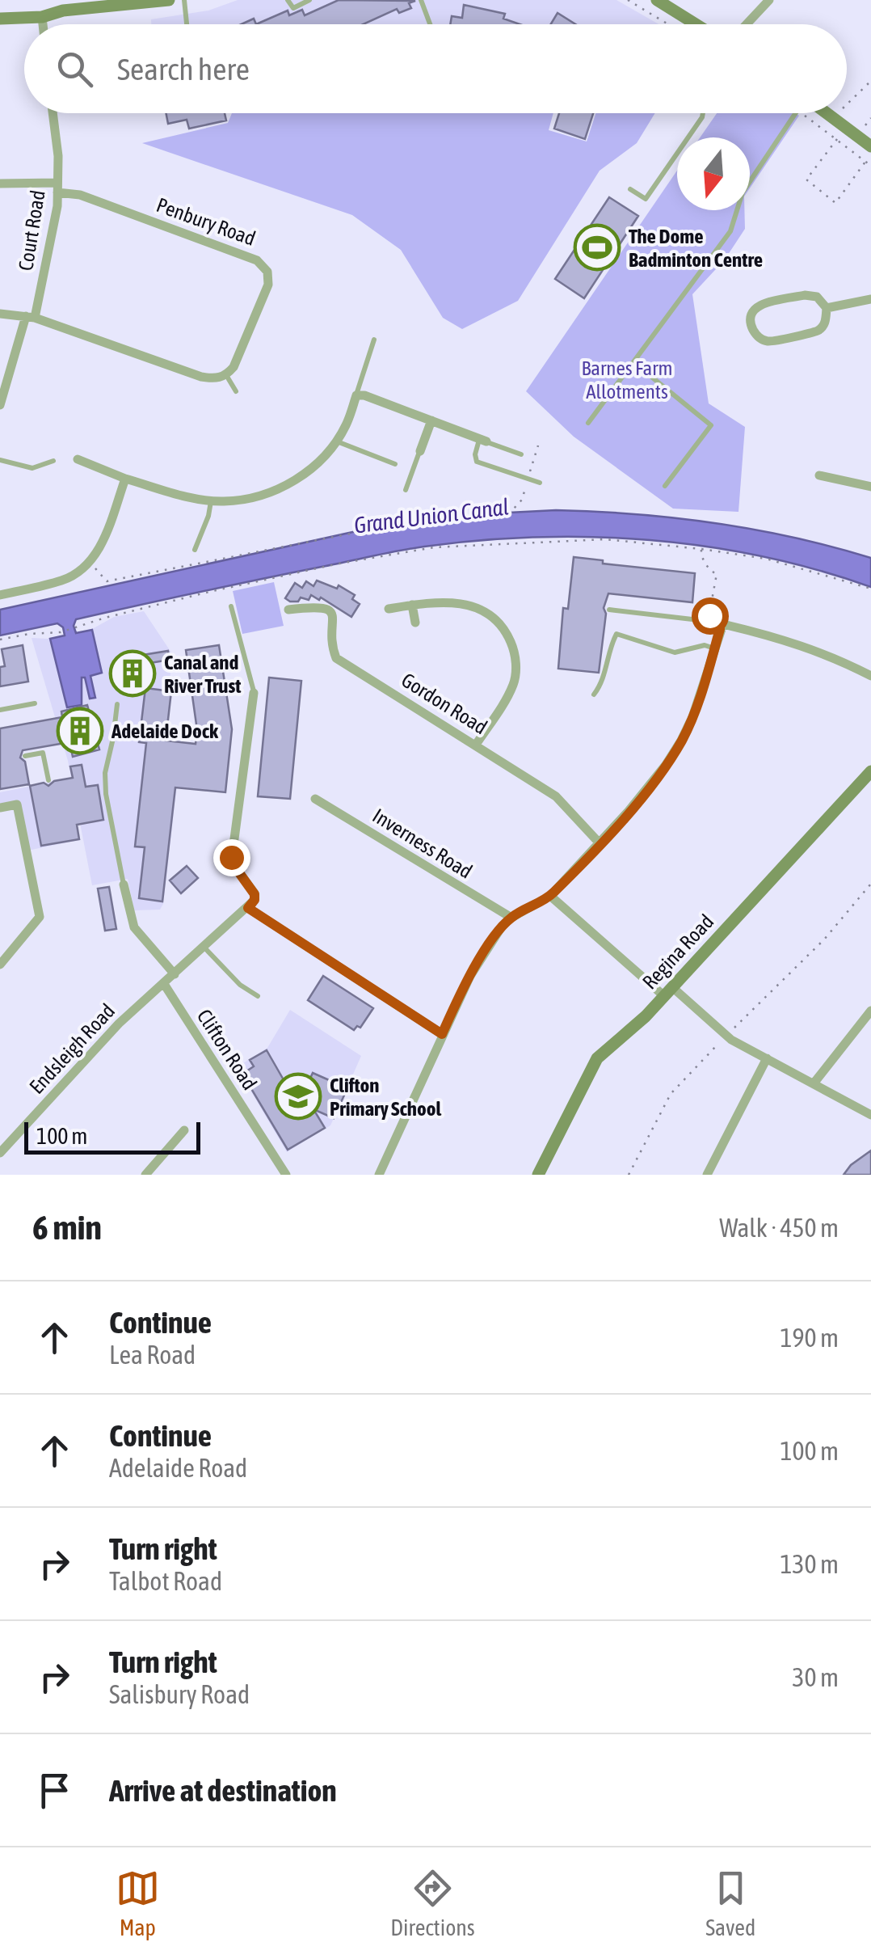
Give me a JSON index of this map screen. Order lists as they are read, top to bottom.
{
  "streets": {
    "street": [
      "Penbury Road",
      "Court Road",
      "Gordon Road",
      "Inverness Road",
      "Regina Road",
      "Endsleigh Road",
      "Clifton Road"
    ]
  },
  "crossings": [
    ["Penbury Road", "Court Road"],
    ["Endsleigh Road", "Clifton Road"]
  ],
  "water": ["Grand Union Canal"],
  "parks": ["Barnes Farm Allotments"],
  "places": {
    "sports": ["The Dome Badminton Centre"],
    "building": ["Canal and River Trust", "Adelaide Dock"],
    "school or university": ["Clifton Primary School"]
  },
  "scale_bar": "100 m",
  "north": "bottom",
  "page": {
    "search": "Search here",
    "scale": "100 m",
    "heading": ["6 min", "Walk · 450 m"],
    "list": [
      ["Continue", "Lea Road", "190 m"],
      ["Continue", "Adelaide Road", "100 m"],
      ["Turn right", "Talbot Road", "130 m"],
      ["Turn right", "Salisbury Road", "30 m"],
      "Arrive at destination"
    ],
    "nav": ["Map", "Directions", "Saved"]
  }
}
